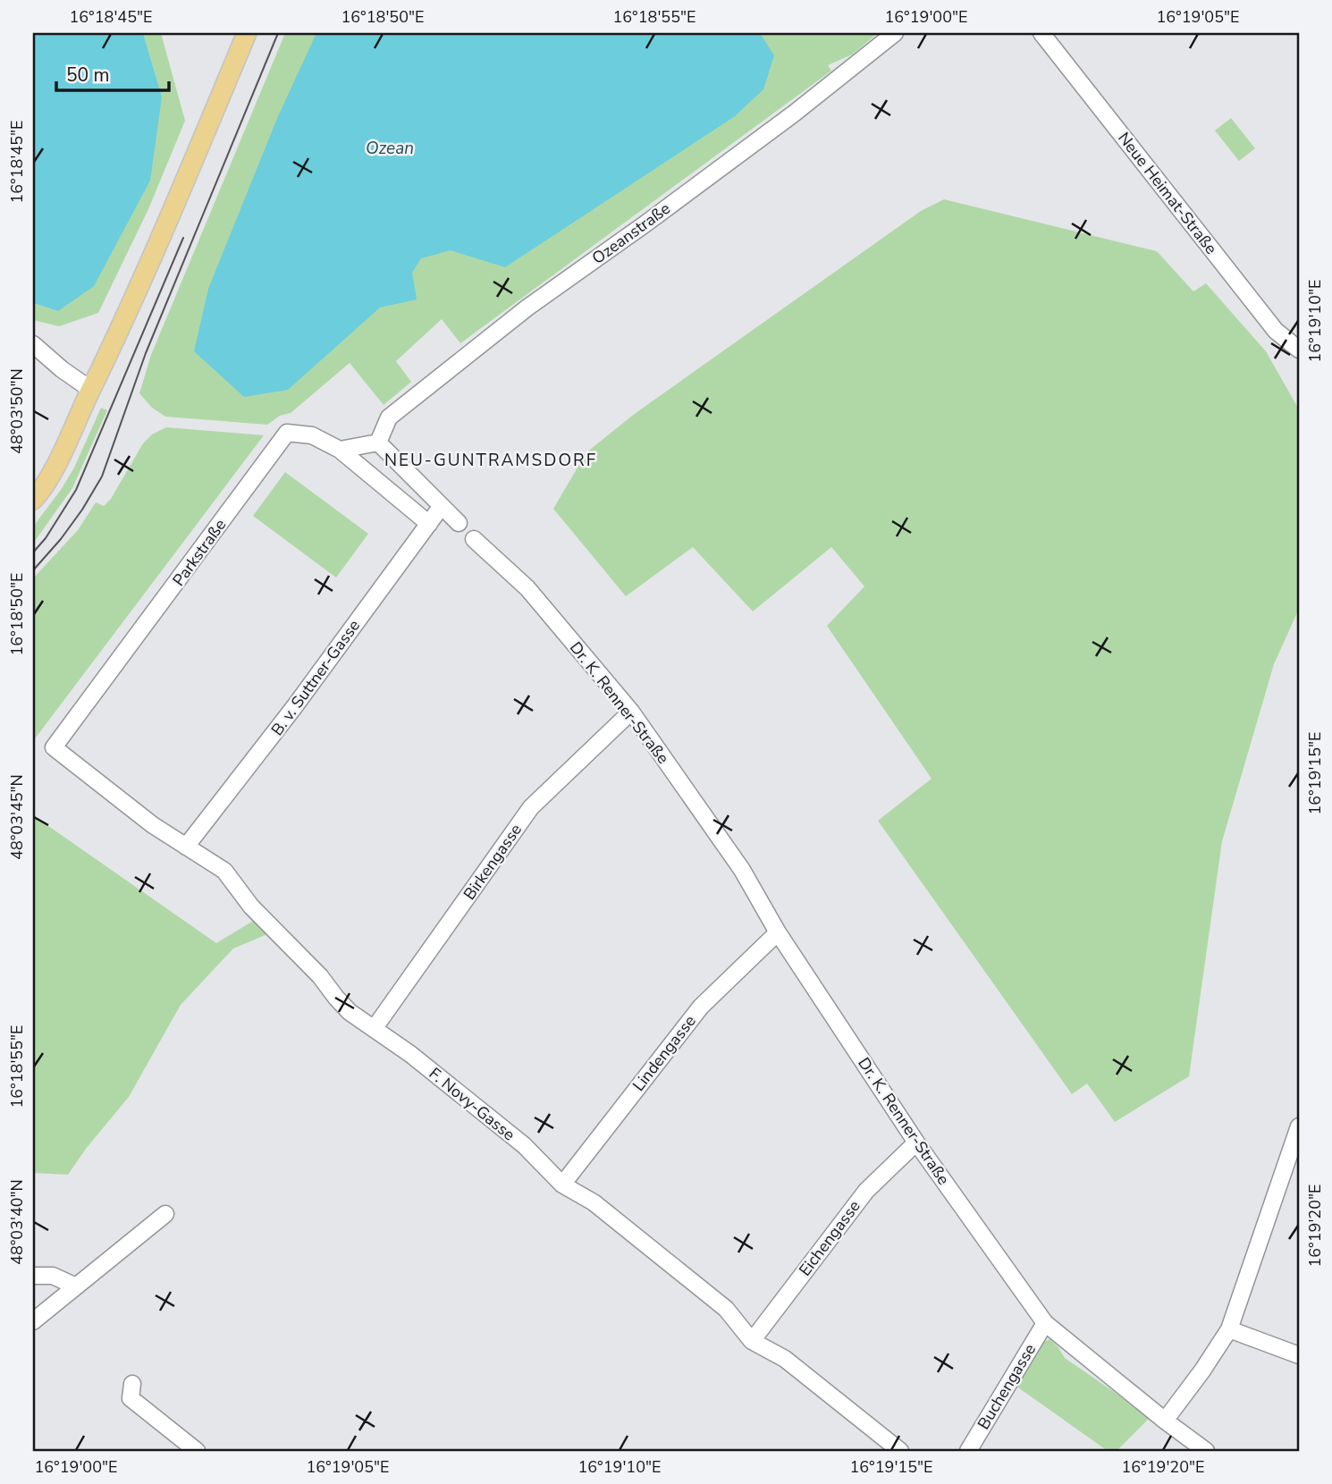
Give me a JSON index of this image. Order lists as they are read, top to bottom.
{
  "streets": {
    "street": [
      "Neue Heimat-Straße",
      "Ozeanstraße",
      "Parkstraße",
      "B. v. Suttner-Gasse",
      "Dr. K. Renner-Straße",
      "Birkengasse",
      "Lindengasse",
      "F. Novy-Gasse",
      "Eichengasse",
      "Buchengasse"
    ]
  },
  "crossings": [
    ["Parkstraße", "F. Novy-Gasse"],
    ["B. v. Suttner-Gasse", "F. Novy-Gasse"],
    ["Dr. K. Renner-Straße", "Birkengasse"],
    ["Dr. K. Renner-Straße", "Lindengasse"],
    ["Dr. K. Renner-Straße", "Eichengasse"],
    ["Dr. K. Renner-Straße", "Buchengasse"],
    ["Birkengasse", "F. Novy-Gasse"],
    ["Lindengasse", "F. Novy-Gasse"],
    ["F. Novy-Gasse", "Eichengasse"]
  ],
  "districts": ["NEU-GUNTRAMSDORF"],
  "water": ["Ozean"],
  "scale_bar": "50 m",
  "coordinates": [
    "16°18'45\"E",
    "16°18'50\"E",
    "16°18'55\"E",
    "16°19'00\"E",
    "16°19'05\"E",
    "16°19'10\"E",
    "48°03'50\"N",
    "16°19'15\"E",
    "48°03'45\"N",
    "48°03'40\"N",
    "16°19'20\"E"
  ]
}
